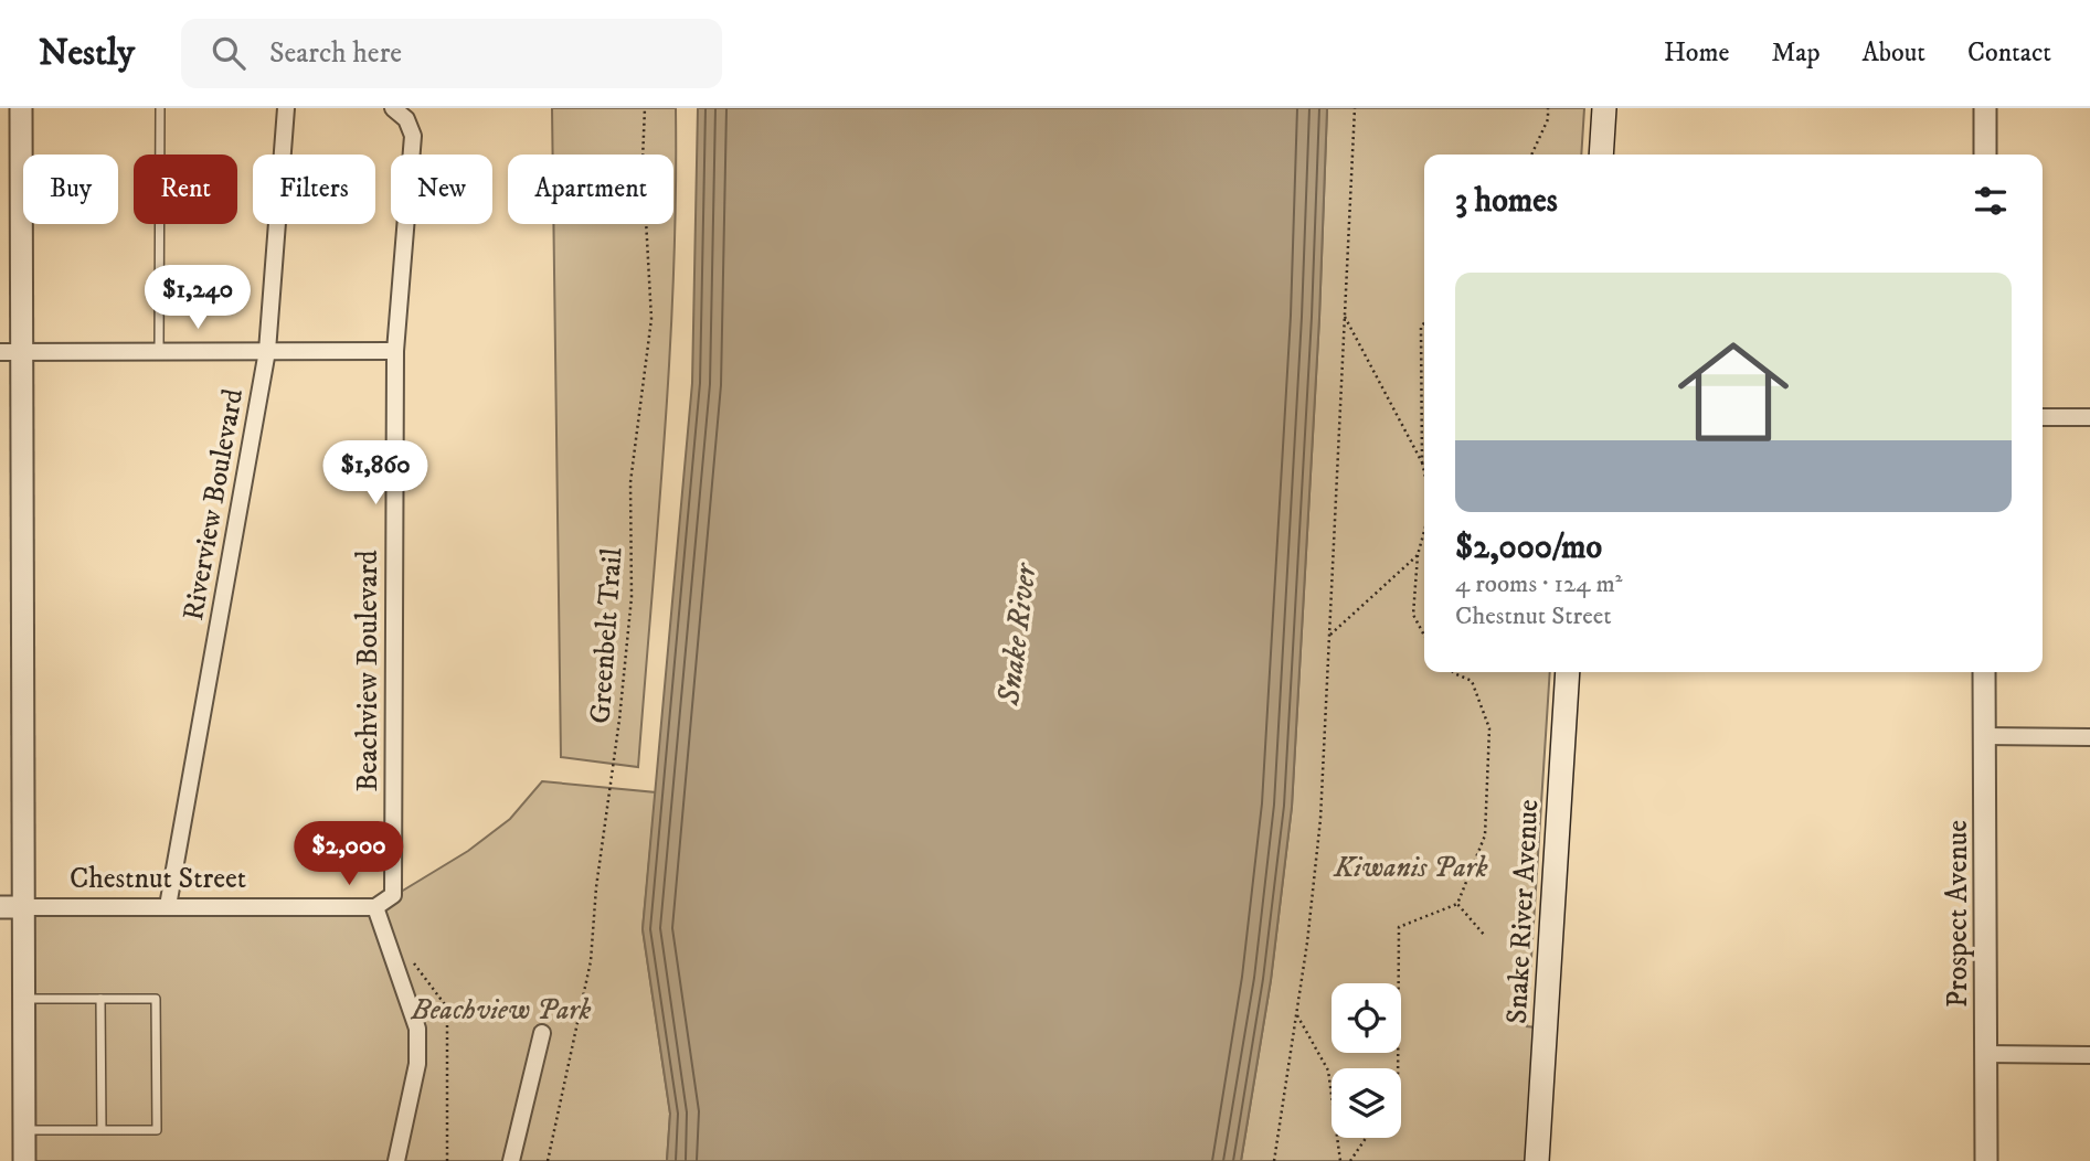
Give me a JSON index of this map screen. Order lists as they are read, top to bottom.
{
  "streets": {
    "main road": ["Snake River Avenue"],
    "street": [
      "Riverview Boulevard",
      "Beachview Boulevard",
      "Chestnut Street",
      "Prospect Avenue"
    ],
    "path": ["Greenbelt Trail"]
  },
  "crossings": [
    ["Riverview Boulevard", "Chestnut Street"],
    ["Beachview Boulevard", "Chestnut Street"]
  ],
  "water": ["Snake River"],
  "parks": ["Kiwanis Park", "Beachview Park"],
  "page": {
    "header": "Nestly",
    "search": "Search here",
    "nav": [
      "Home",
      "Map",
      "About",
      "Contact"
    ],
    "chip": [
      "Buy",
      "Rent",
      "Filters",
      "New",
      "Apartment"
    ],
    "heading": "3 homes",
    "list": [
      {
        "name": "$2,000/mo",
        "note": "4 rooms · 124 m² · Chestnut Street"
      }
    ],
    "price": ["$1,240", "$1,860", "$2,000"]
  }
}
